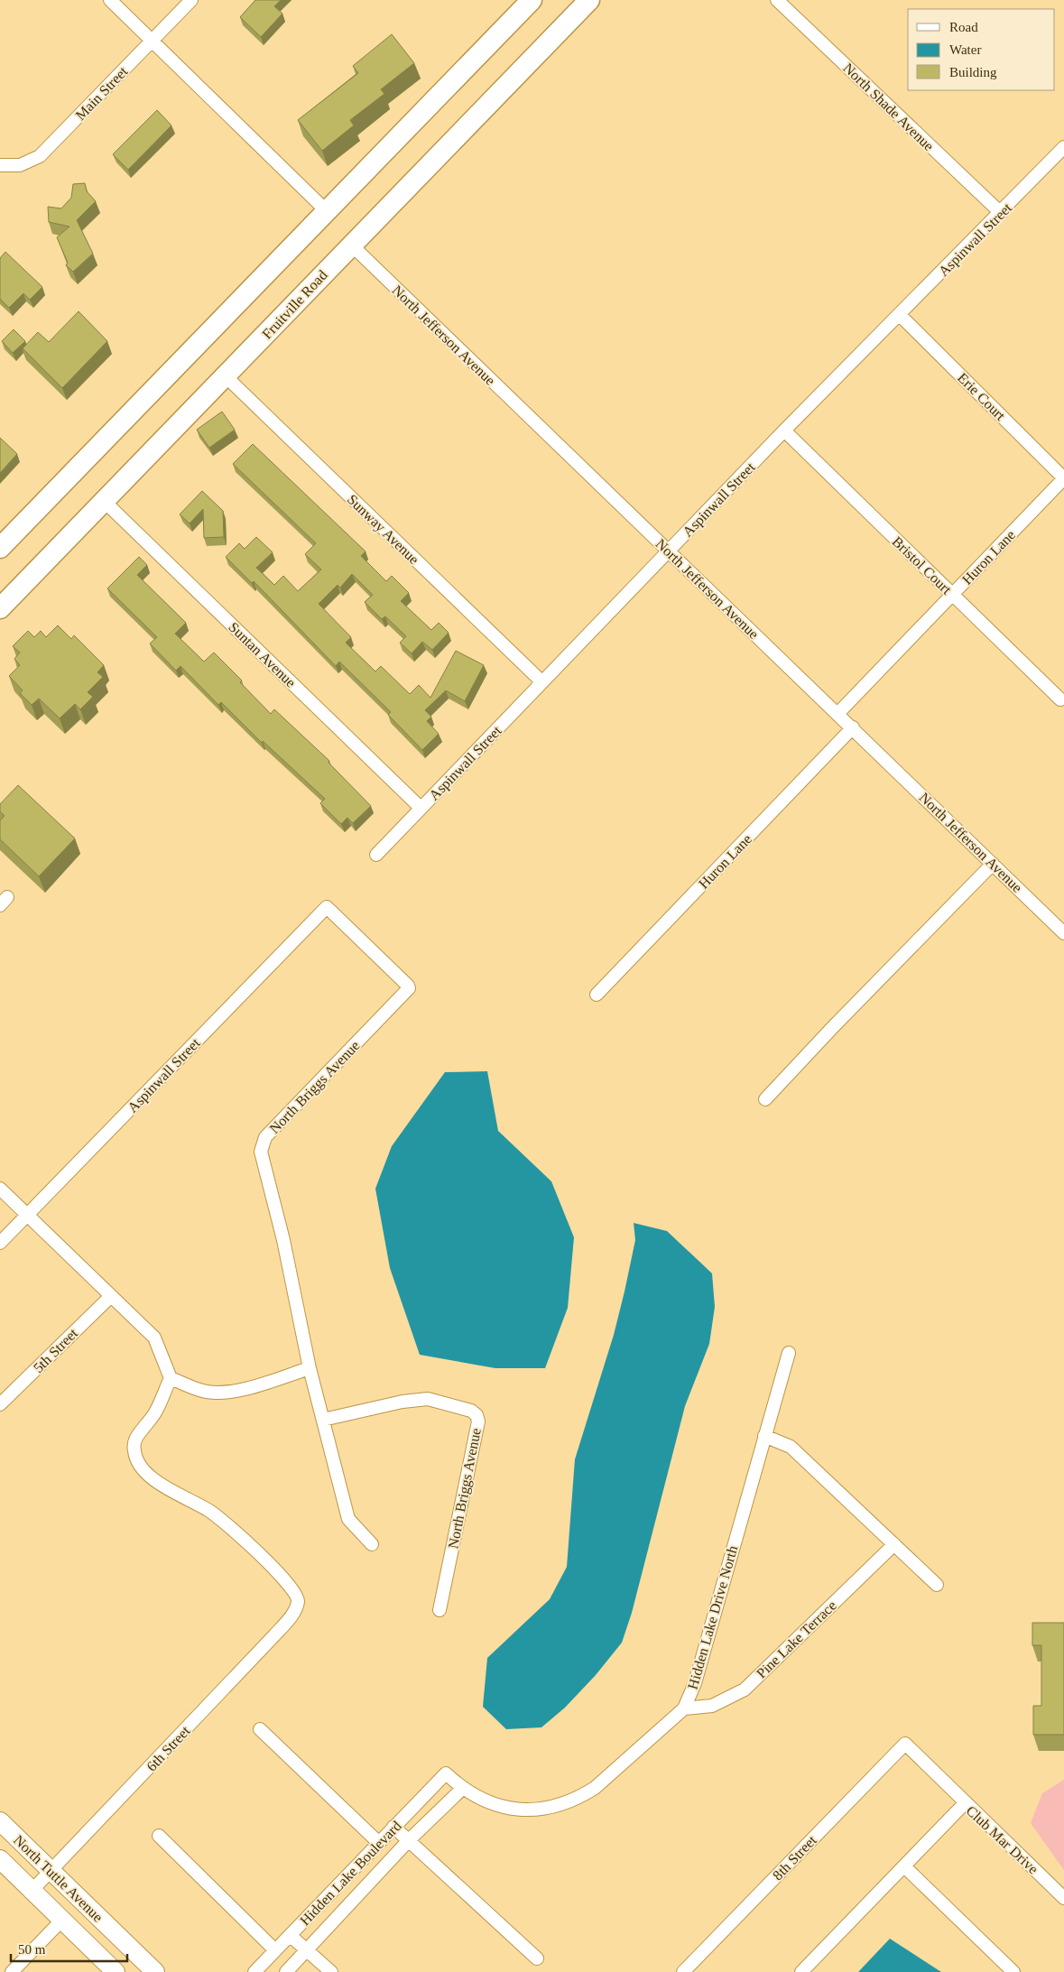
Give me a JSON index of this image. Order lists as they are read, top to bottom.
{
  "streets": {
    "main road": ["Fruitville Road", "North Tuttle Avenue"],
    "street": [
      "Main Street",
      "North Shade Avenue",
      "Aspinwall Street",
      "North Jefferson Avenue",
      "Erie Court",
      "Sunway Avenue",
      "Huron Lane",
      "Bristol Court",
      "Suntan Avenue",
      "North Briggs Avenue",
      "5th Street",
      "Hidden Lake Drive North",
      "Pine Lake Terrace",
      "6th Street",
      "Club Mar Drive",
      "8th Street",
      "Hidden Lake Boulevard"
    ]
  },
  "crossings": [
    ["North Shade Avenue", "Aspinwall Street"],
    ["Aspinwall Street", "North Jefferson Avenue"],
    ["Aspinwall Street", "Erie Court"],
    ["Aspinwall Street", "Sunway Avenue"],
    ["Aspinwall Street", "Bristol Court"],
    ["Aspinwall Street", "Suntan Avenue"],
    ["Aspinwall Street", "North Briggs Avenue"],
    ["Fruitville Road", "North Jefferson Avenue"],
    ["Fruitville Road", "Sunway Avenue"],
    ["Fruitville Road", "Suntan Avenue"],
    ["North Jefferson Avenue", "Huron Lane"],
    ["Erie Court", "Huron Lane"],
    ["Huron Lane", "Bristol Court"],
    ["Hidden Lake Drive North", "Pine Lake Terrace"],
    ["Hidden Lake Drive North", "Hidden Lake Boulevard"],
    ["6th Street", "North Tuttle Avenue"],
    ["Club Mar Drive", "8th Street"]
  ],
  "legend": ["Road", "Water", "Building"],
  "scale_bar": "50 m"
}
